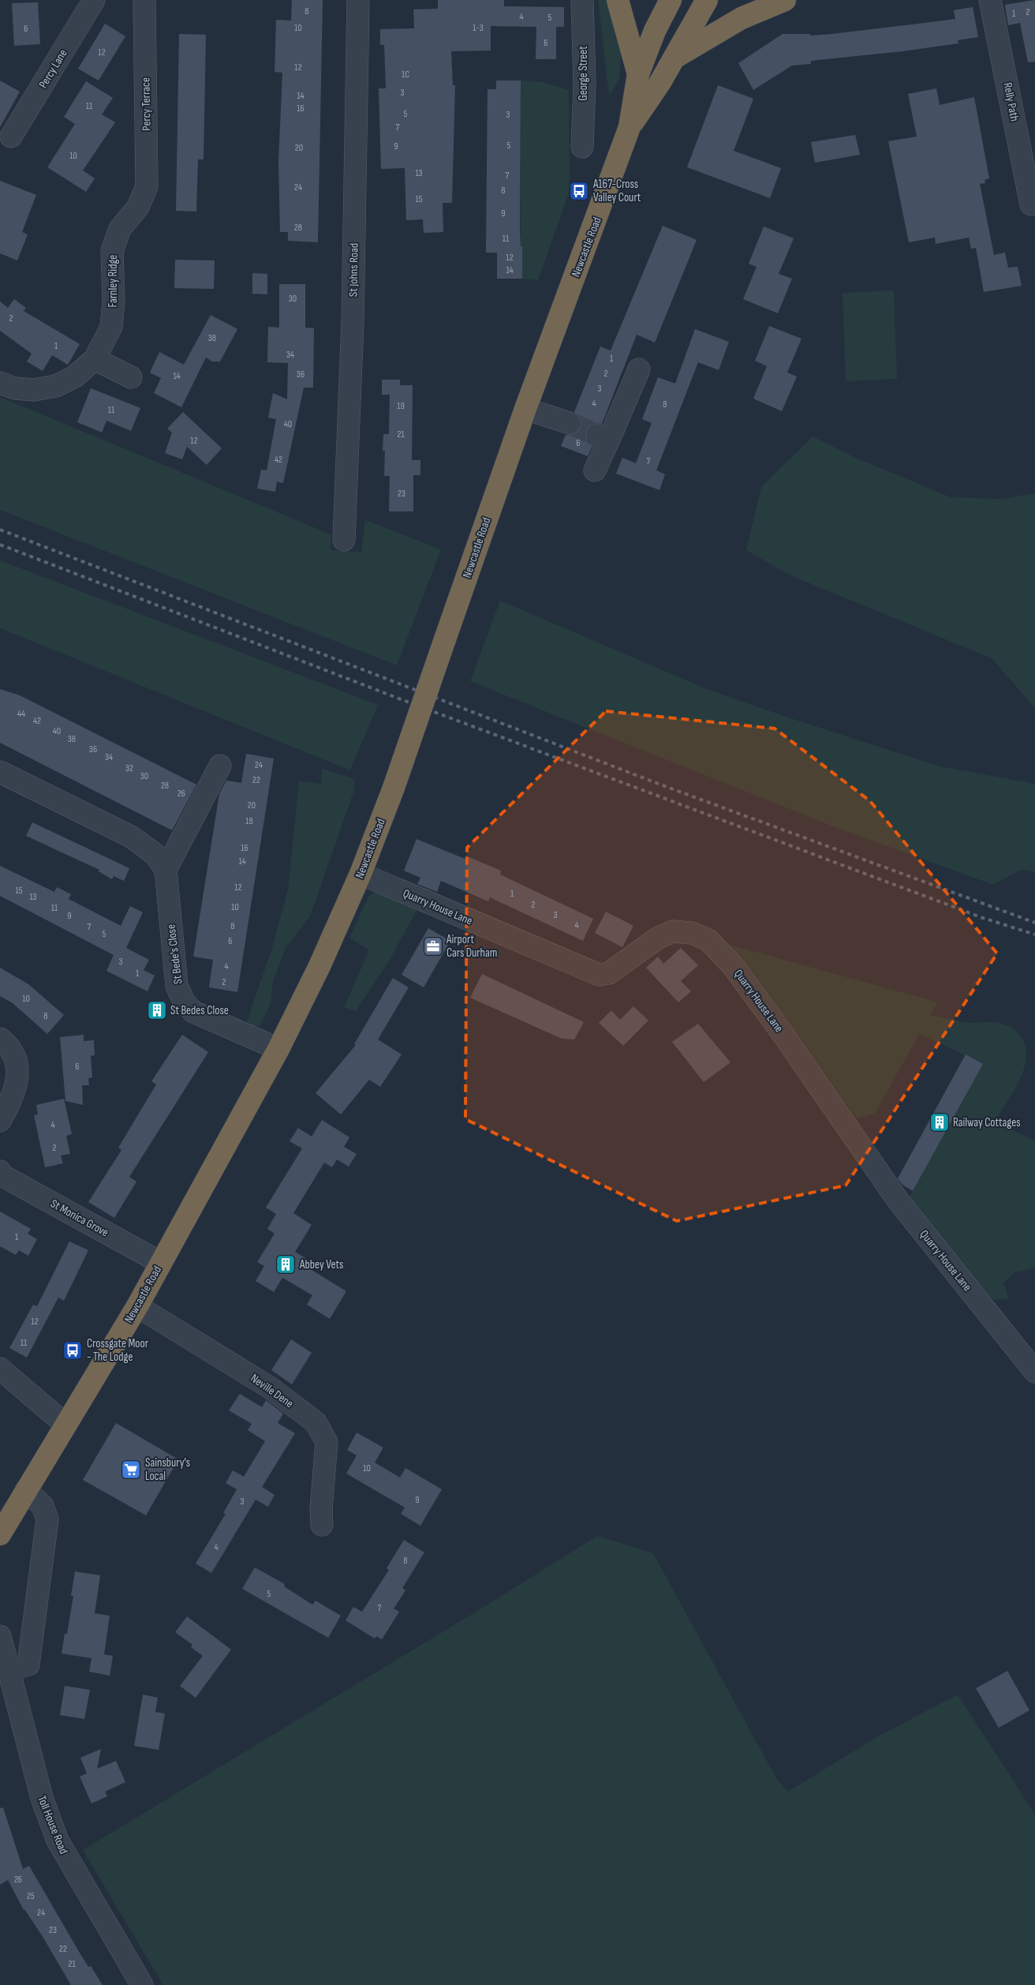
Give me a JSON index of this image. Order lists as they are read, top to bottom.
{
  "streets": {
    "highway": ["Newcastle Road"],
    "street": [
      "Percy Lane",
      "George Street",
      "Relly Path",
      "Percy Terrace",
      "St Johns Road",
      "Farnley Ridge",
      "Quarry House Lane",
      "St Bede's Close",
      "St Monica Grove",
      "Neville Dene",
      "Toll House Road"
    ]
  },
  "crossings": [
    ["Percy Terrace", "Farnley Ridge"],
    ["Newcastle Road", "Quarry House Lane"],
    ["Newcastle Road", "St Bede's Close"],
    ["Newcastle Road", "St Monica Grove"],
    ["Newcastle Road", "Neville Dene"]
  ],
  "places": {
    "bus stop": ["A167-Cross Valley Court", "Crossgate Moor - The Lodge"],
    "office": ["Airport Cars Durham"],
    "building": ["St Bedes Close", "Railway Cottages", "Abbey Vets"],
    "supermarket": ["Sainsbury's Local"]
  },
  "house_numbers": [
    "8",
    "2",
    "1",
    "4",
    "5",
    "10",
    "1-3",
    "6",
    "6",
    "12",
    "12",
    "1C",
    "3",
    "14",
    "11",
    "16",
    "5",
    "3",
    "7",
    "5",
    "9",
    "20",
    "10",
    "13",
    "7",
    "24",
    "8",
    "15",
    "9",
    "28",
    "11",
    "12",
    "14",
    "30",
    "2",
    "38",
    "1",
    "34",
    "1",
    "2",
    "36",
    "14",
    "3",
    "4",
    "8",
    "19",
    "11",
    "40",
    "21",
    "12",
    "6",
    "42",
    "7",
    "23",
    "44",
    "42",
    "40",
    "38",
    "36",
    "34",
    "24",
    "32",
    "30",
    "22",
    "28",
    "26",
    "20",
    "18",
    "16",
    "14",
    "12",
    "15",
    "1",
    "13",
    "2",
    "10",
    "11",
    "3",
    "9",
    "4",
    "8",
    "7",
    "5",
    "6",
    "3",
    "4",
    "1",
    "2",
    "10",
    "8",
    "6",
    "4",
    "2",
    "1",
    "12",
    "11",
    "10",
    "9",
    "3",
    "4",
    "8",
    "5",
    "7",
    "26",
    "25",
    "24",
    "23",
    "22",
    "21"
  ]
}
